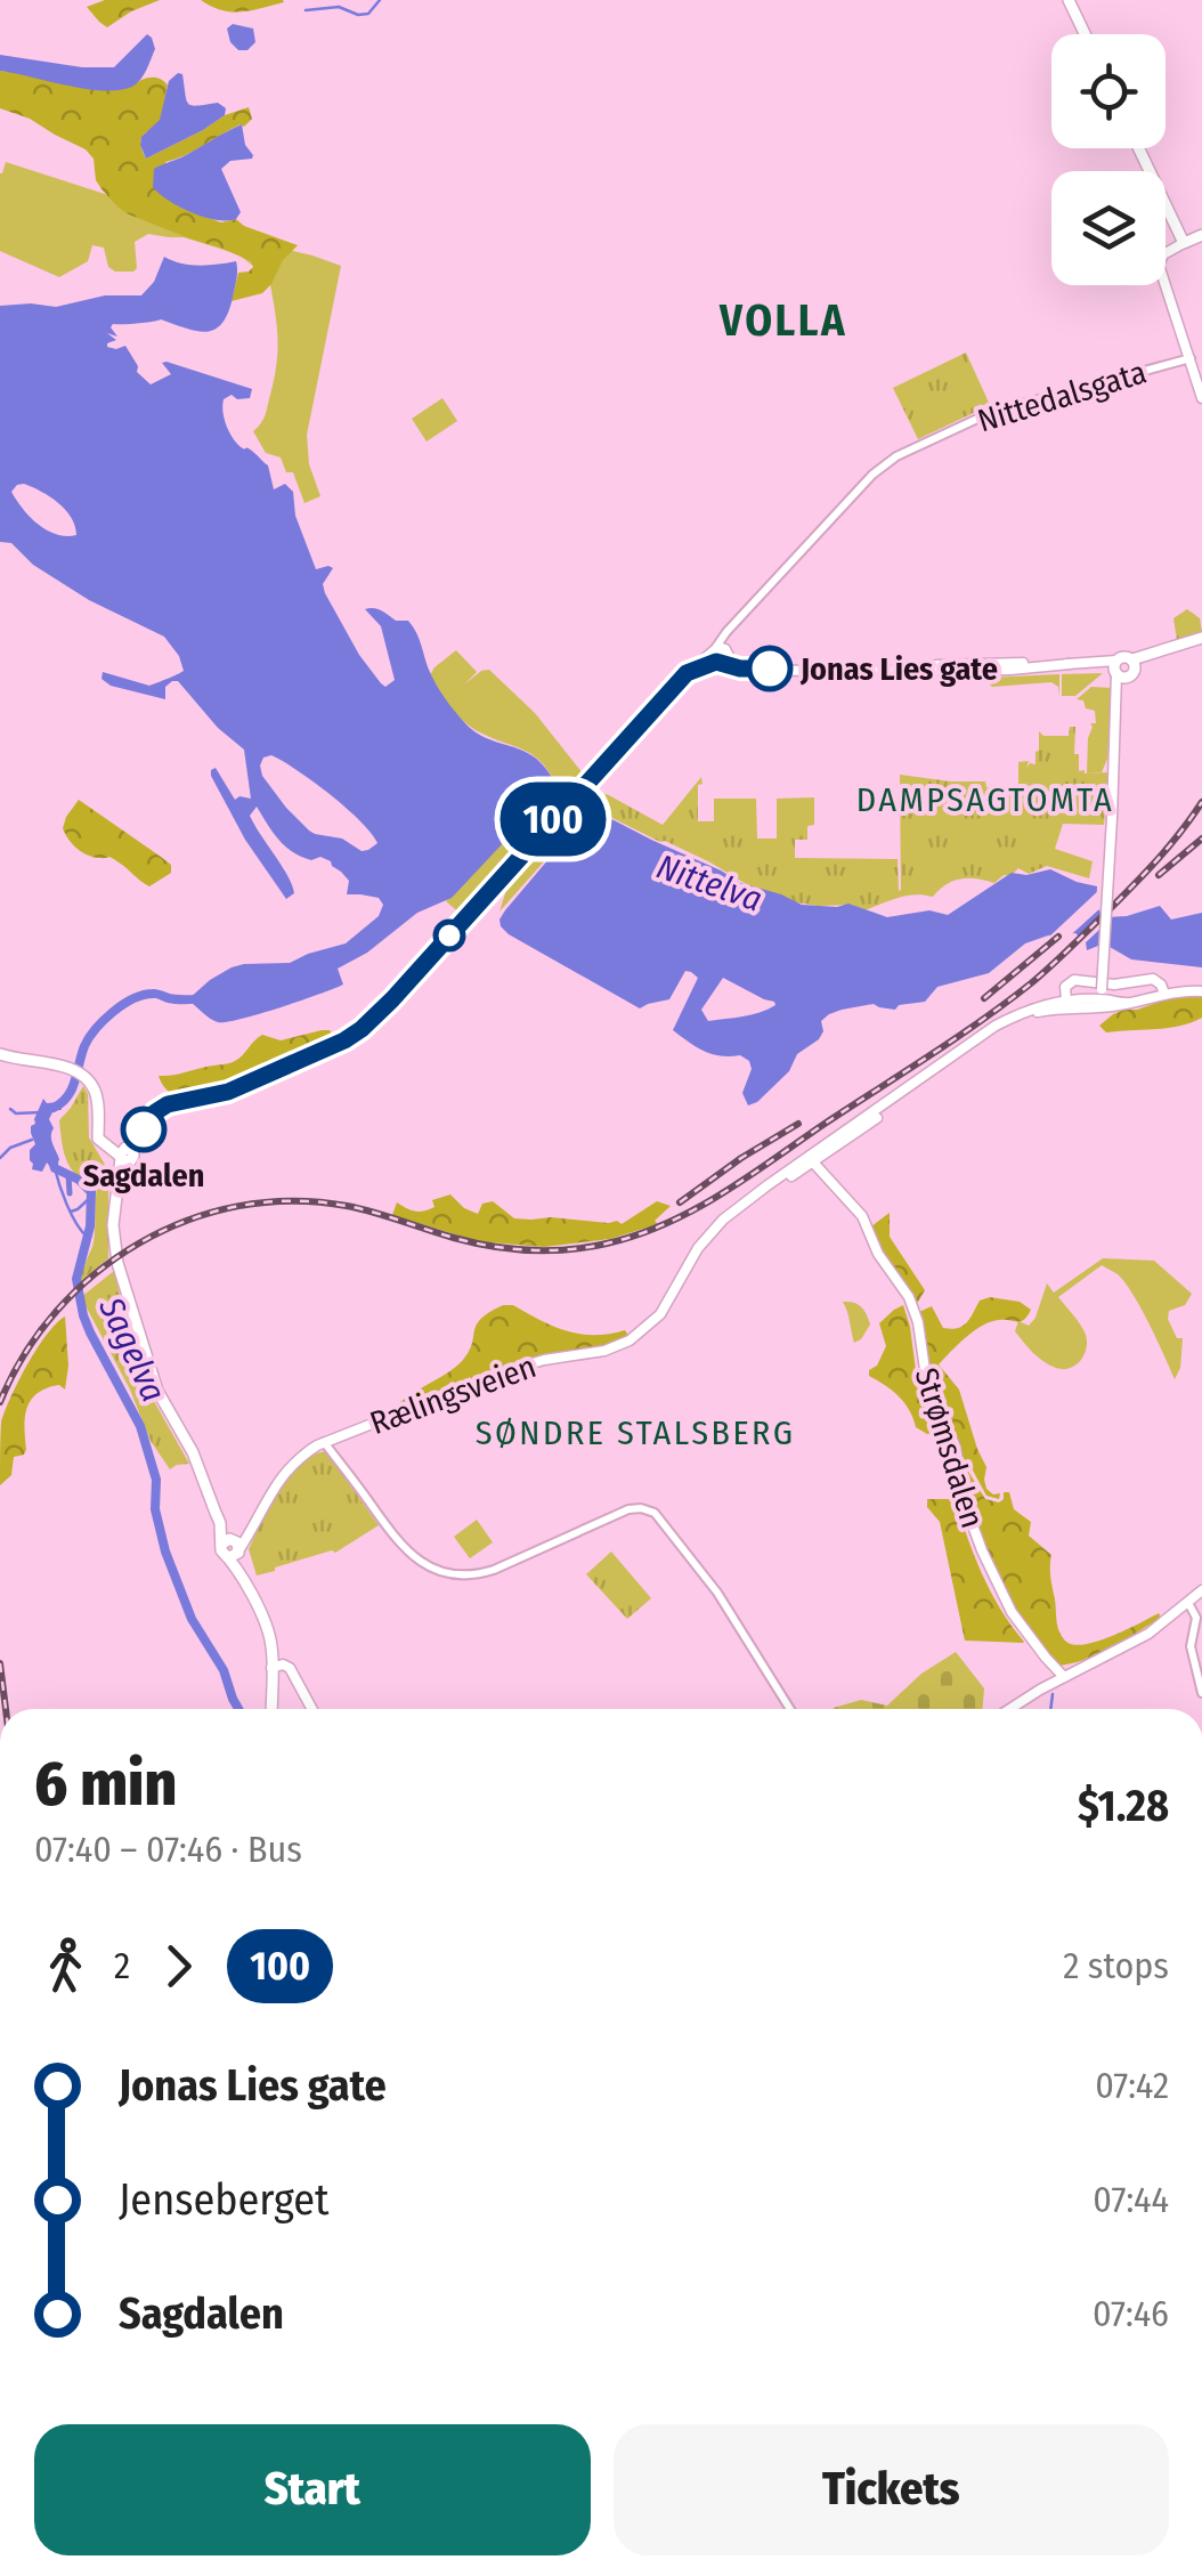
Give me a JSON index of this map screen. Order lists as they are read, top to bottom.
{
  "streets": {
    "main road": ["Rælingsveien", "Strømsdalen"],
    "street": ["Nittedalsgata"]
  },
  "crossings": [
    ["Rælingsveien", "Strømsdalen"]
  ],
  "districts": ["VOLLA", "DAMPSAGTOMTA", "SØNDRE STALSBERG"],
  "water": ["Nittelva", "Sagelva"],
  "places": ["Jonas Lies gate", "Sagdalen"],
  "lines": ["bus line 100"],
  "page": {
    "on_map": "100",
    "heading": ["6 min", "07:40 – 07:46 · Bus", "$1.28"],
    "legs": ["2", "100", "2 stops"],
    "list": [
      {
        "name": "Jonas Lies gate",
        "value": "07:42"
      },
      {
        "name": "Jenseberget",
        "value": "07:44"
      },
      {
        "name": "Sagdalen",
        "value": "07:46"
      }
    ],
    "buttons": ["Start", "Tickets"]
  }
}
